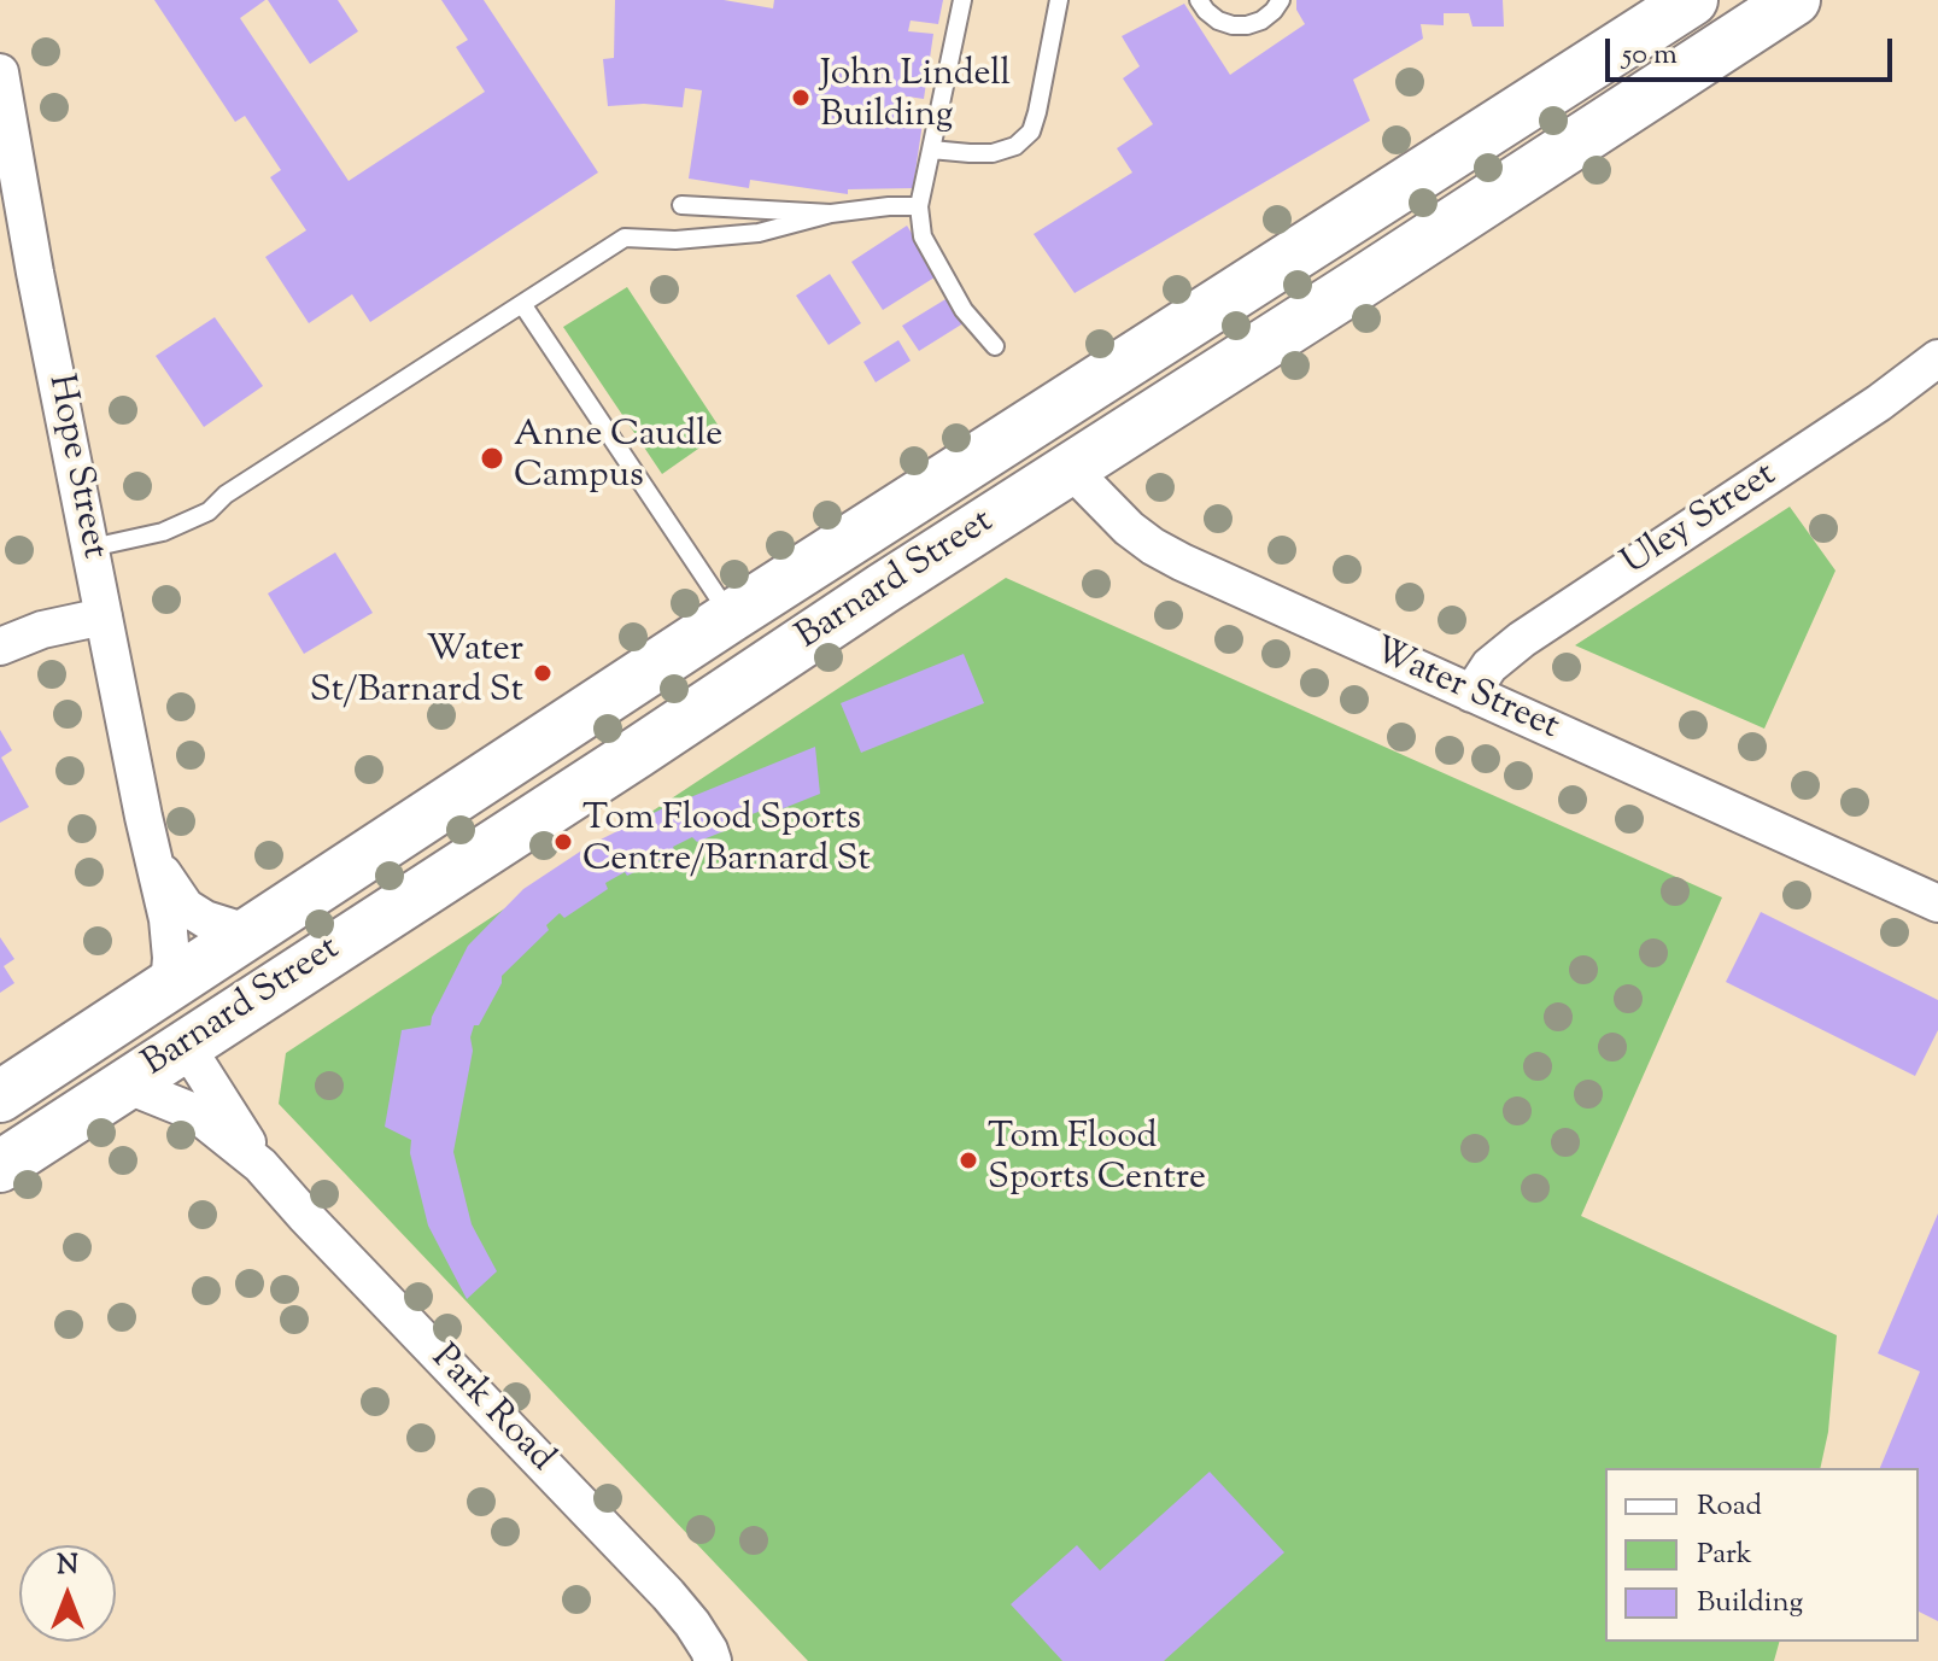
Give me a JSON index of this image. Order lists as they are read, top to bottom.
{
  "streets": {
    "main road": ["Barnard Street", "Water Street"],
    "street": ["Hope Street", "Uley Street", "Park Road"]
  },
  "crossings": [
    ["Hope Street", "Barnard Street"],
    ["Uley Street", "Water Street"],
    ["Barnard Street", "Water Street"],
    ["Barnard Street", "Park Road"]
  ],
  "places": [
    "John Lindell Building",
    "Anne Caudle Campus",
    "Water St/Barnard St",
    "Tom Flood Sports Centre/Barnard St",
    "Tom Flood Sports Centre"
  ],
  "legend": ["Road", "Park", "Building"],
  "scale_bar": "50 m",
  "north": "top"
}
